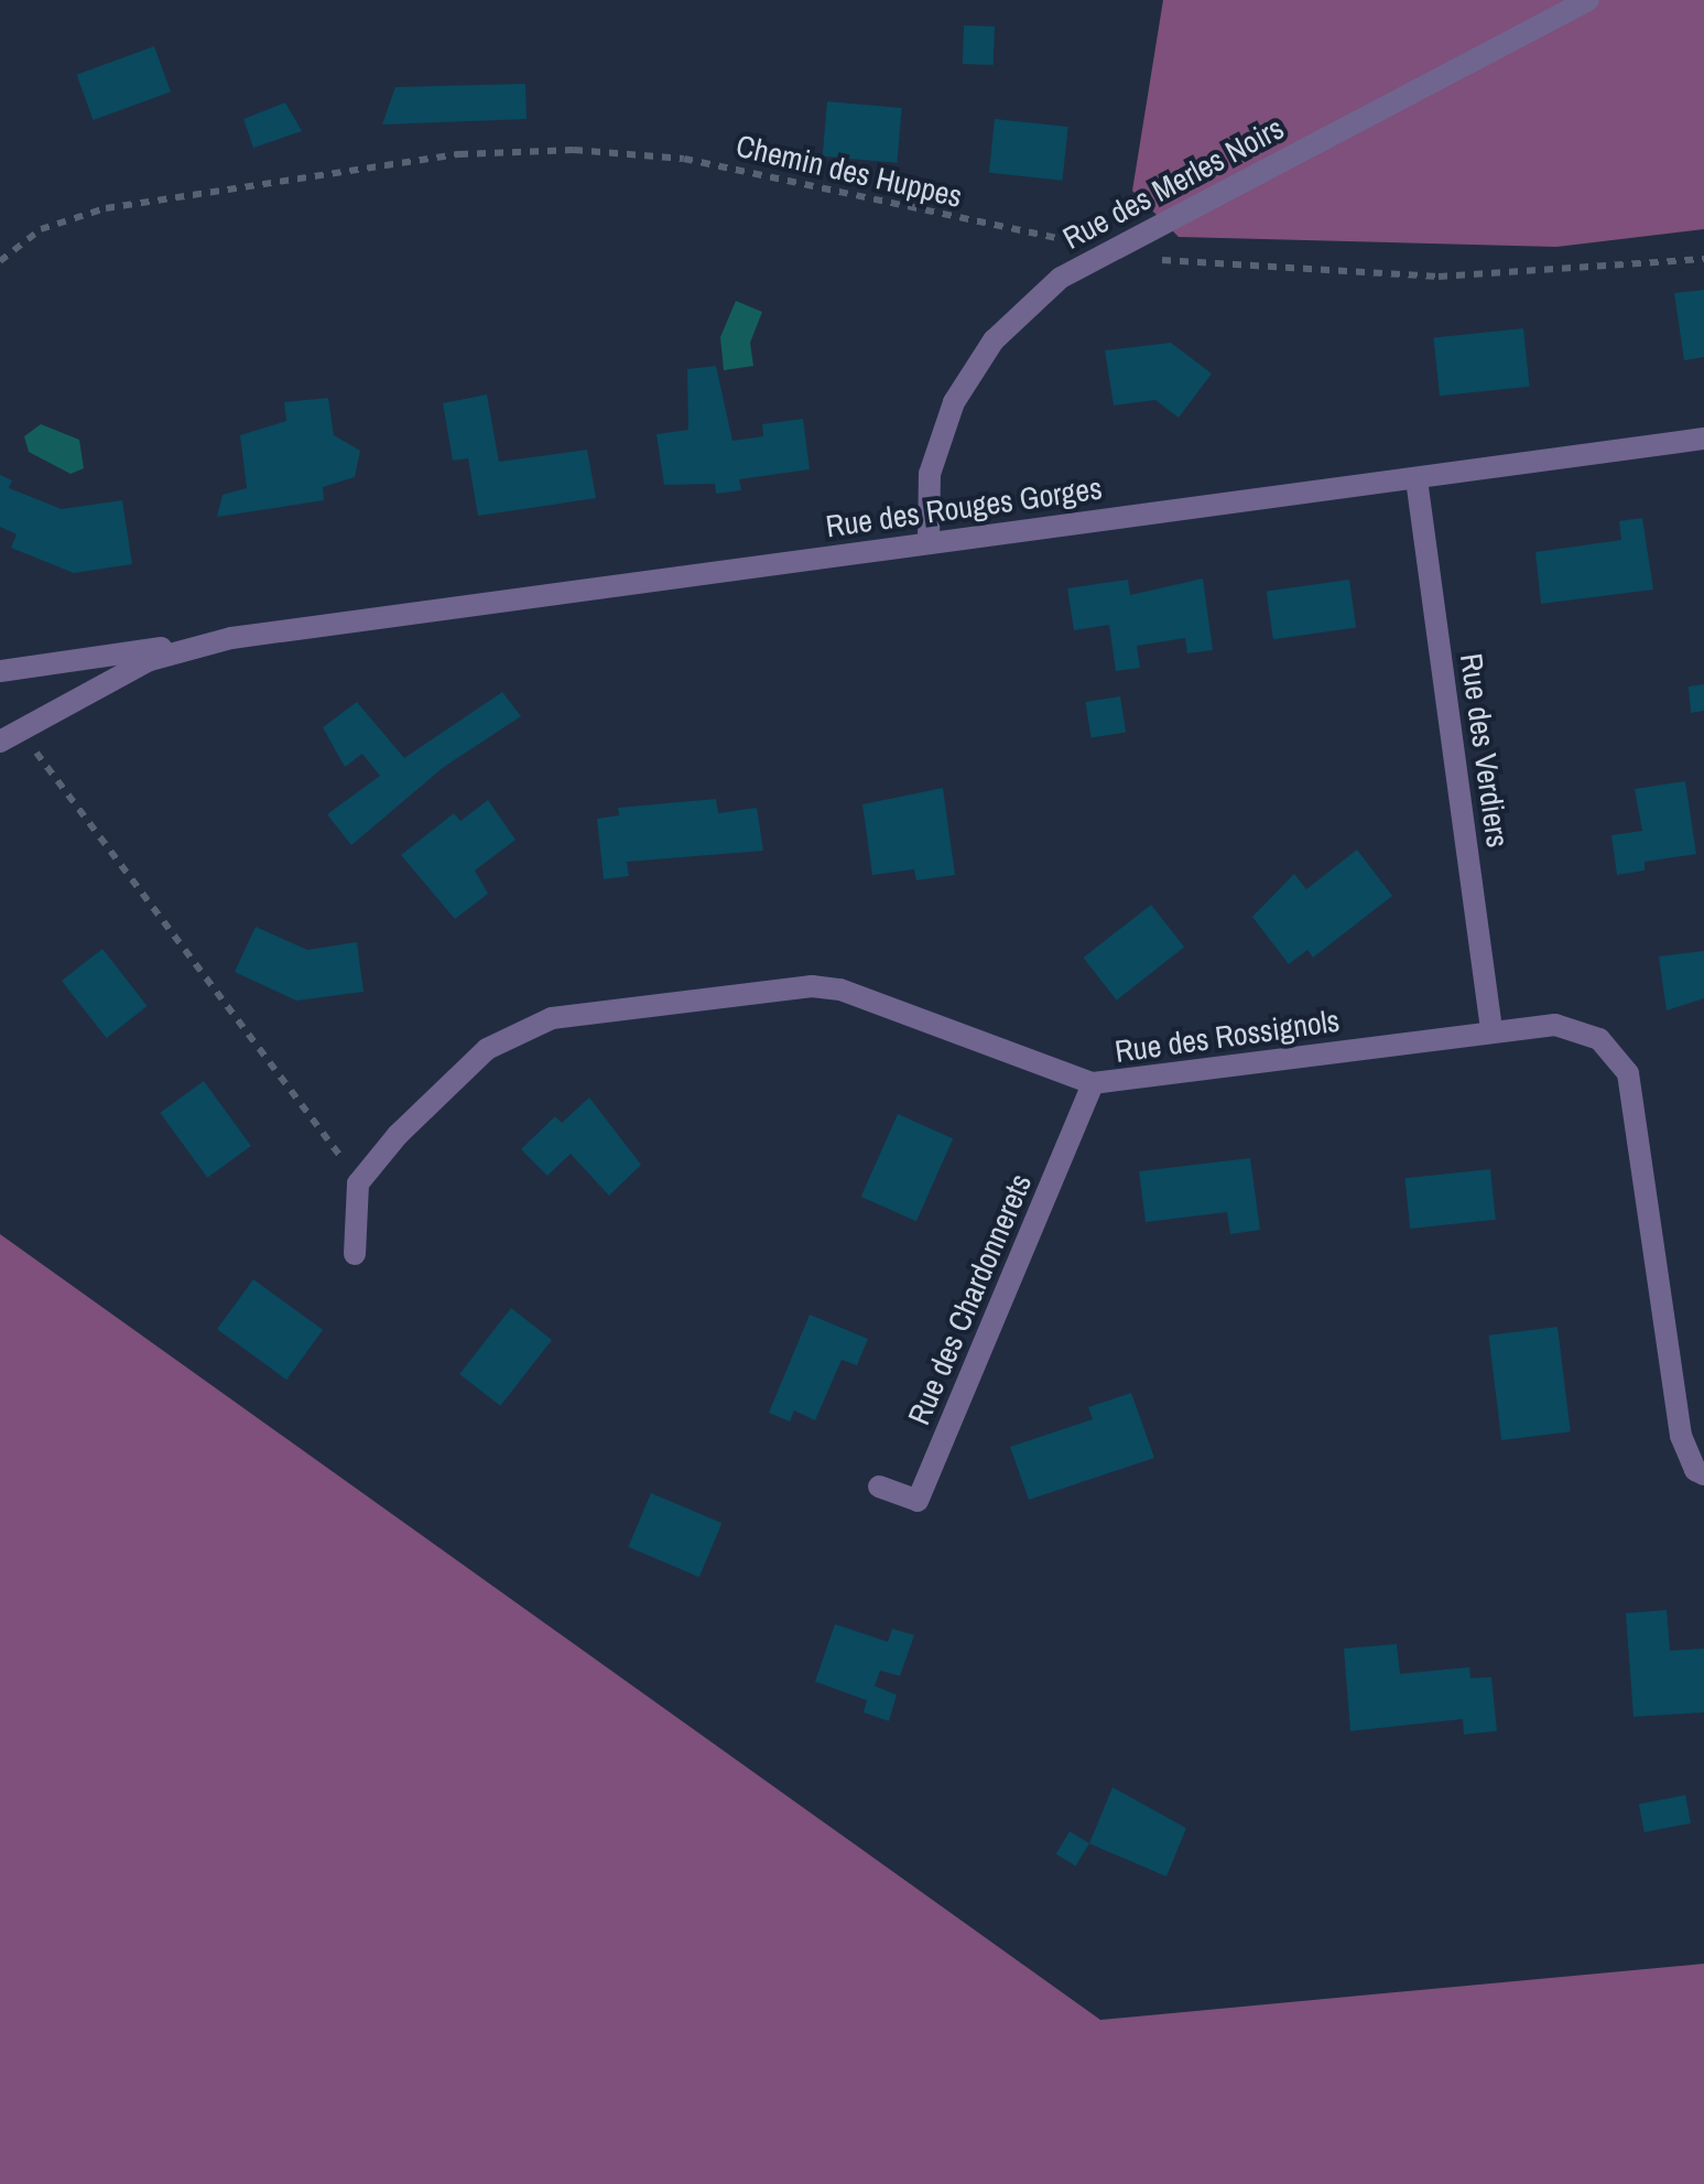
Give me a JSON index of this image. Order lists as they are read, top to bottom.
{
  "streets": {
    "street": [
      "Rue des Merles Noirs",
      "Rue des Rouges Gorges",
      "Rue des Verdiers",
      "Rue des Rossignols",
      "Rue des Chardonnerets"
    ],
    "path": ["Chemin des Huppes"]
  },
  "crossings": [
    ["Chemin des Huppes", "Rue des Merles Noirs"],
    ["Rue des Merles Noirs", "Rue des Rouges Gorges"],
    ["Rue des Rouges Gorges", "Rue des Verdiers"],
    ["Rue des Verdiers", "Rue des Rossignols"],
    ["Rue des Rossignols", "Rue des Chardonnerets"]
  ]
}
